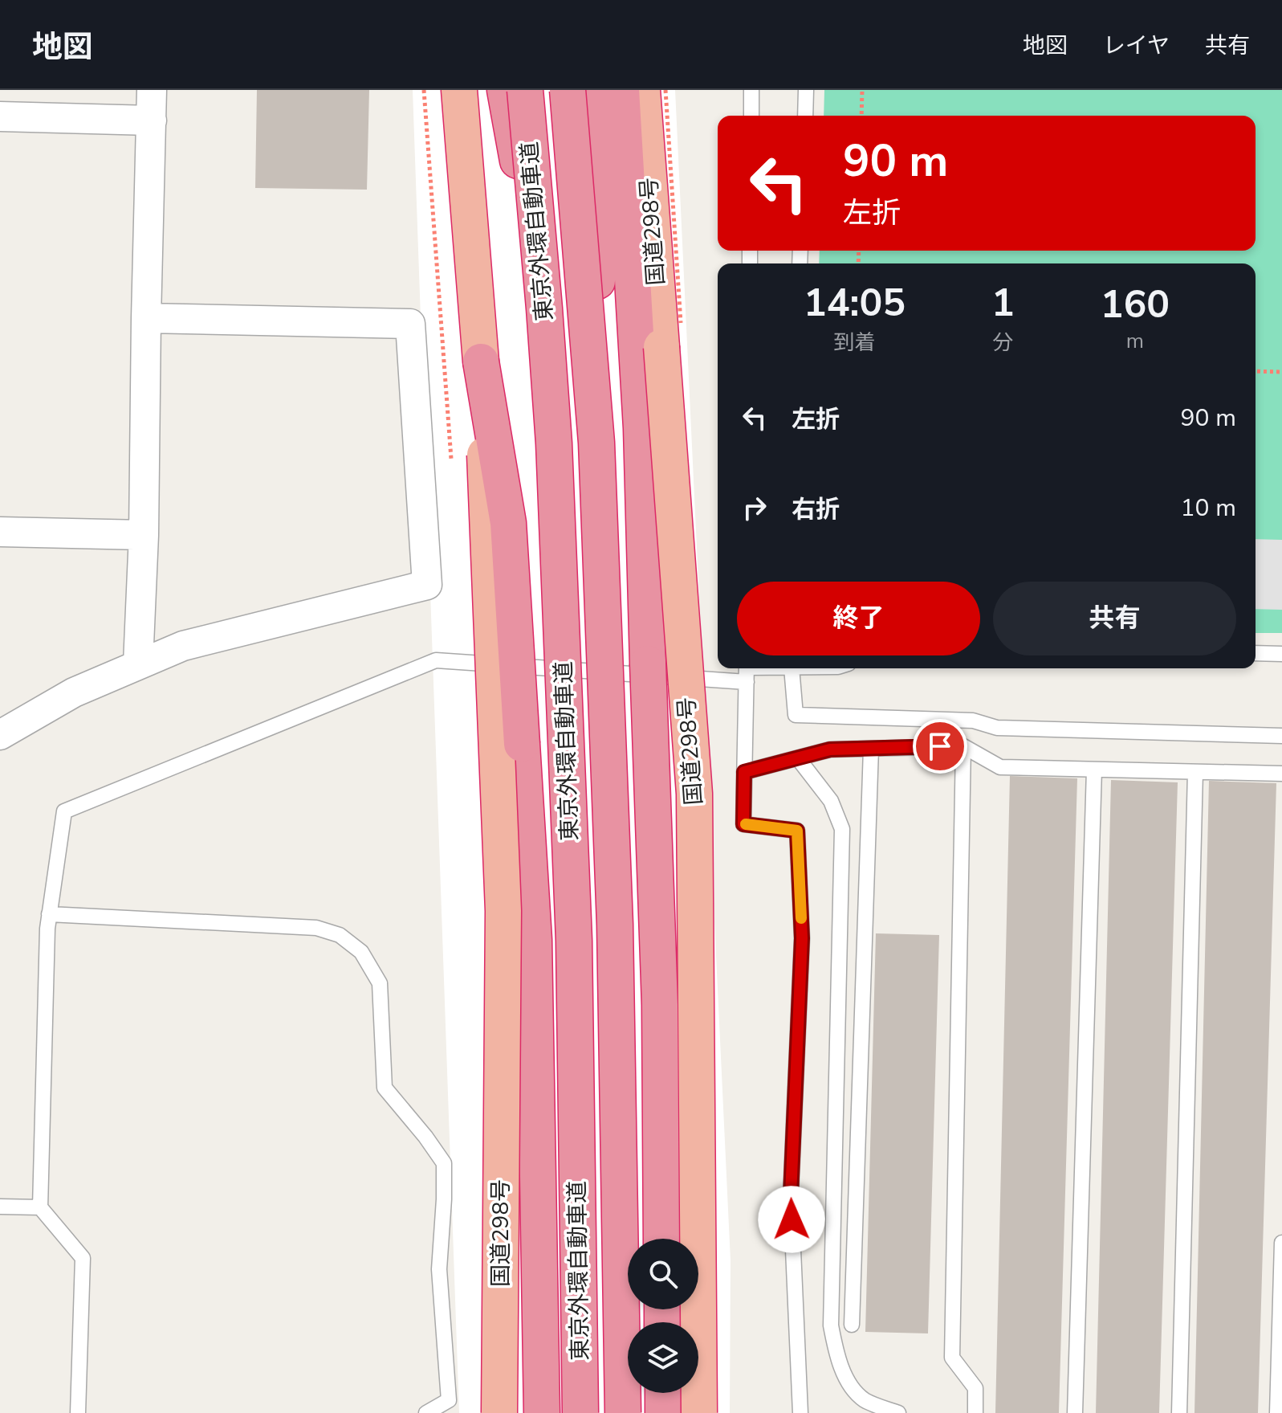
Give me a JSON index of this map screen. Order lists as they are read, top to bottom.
{
  "streets": {
    "highway": ["東京外環自動車道", "国道298号"]
  },
  "page": {
    "header": "地図",
    "nav": ["地図", "レイヤ", "共有"],
    "turn": ["90 m", "左折"],
    "eta": [
      "14:05",
      "到着",
      "1",
      "分",
      "160",
      "m"
    ],
    "list": [
      {
        "name": "左折",
        "value": "90 m"
      },
      {
        "name": "右折",
        "value": "10 m"
      }
    ],
    "buttons": ["終了", "共有"]
  }
}
